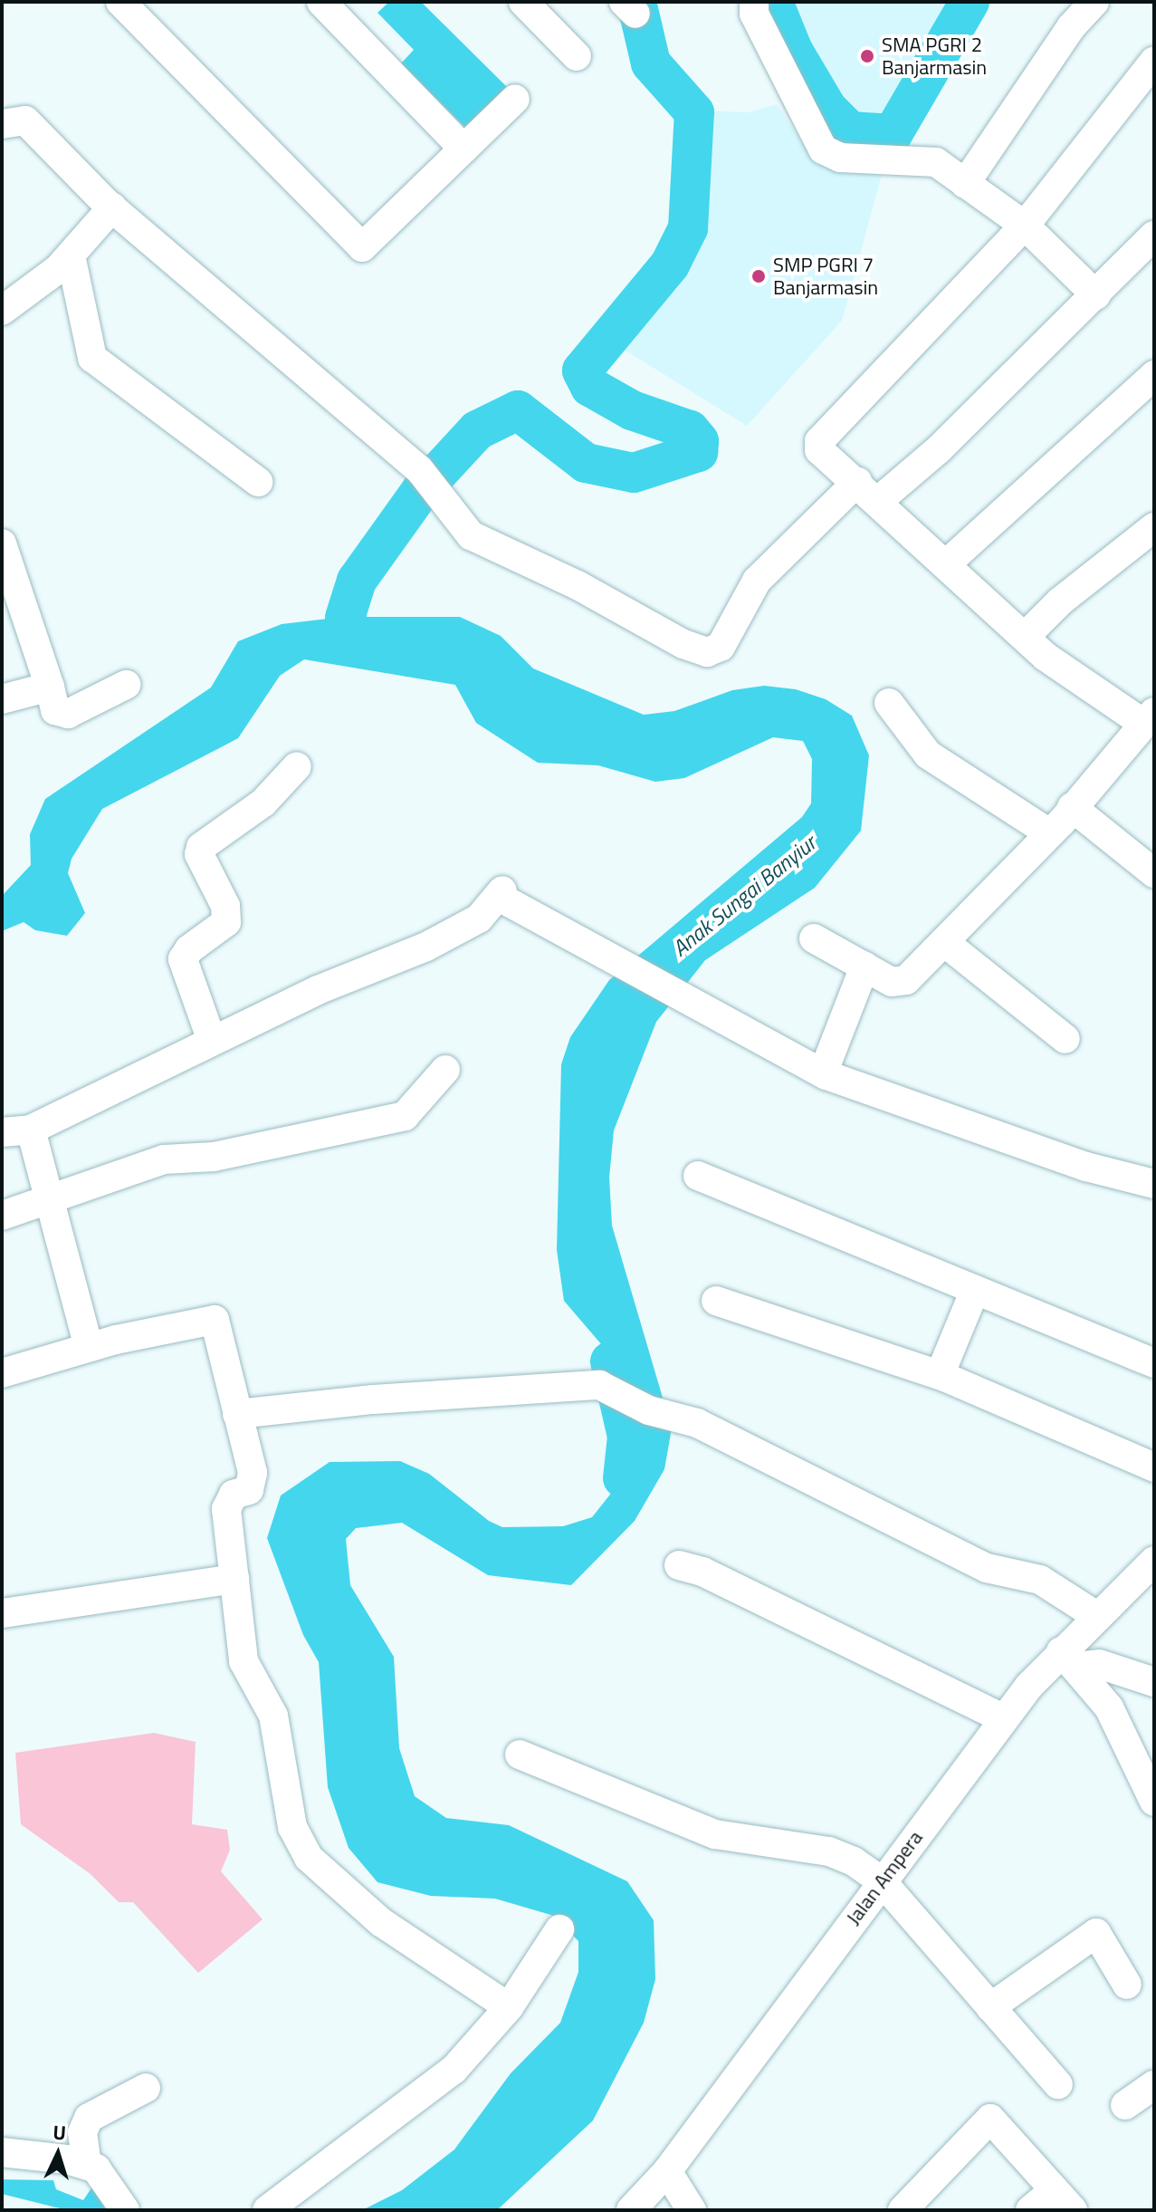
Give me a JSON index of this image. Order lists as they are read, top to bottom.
{
  "streets": {
    "street": ["Jalan Ampera"]
  },
  "water": ["Anak Sungai Banyiur"],
  "places": ["SMA PGRI 2 Banjarmasin", "SMP PGRI 7 Banjarmasin"],
  "north": "top"
}
